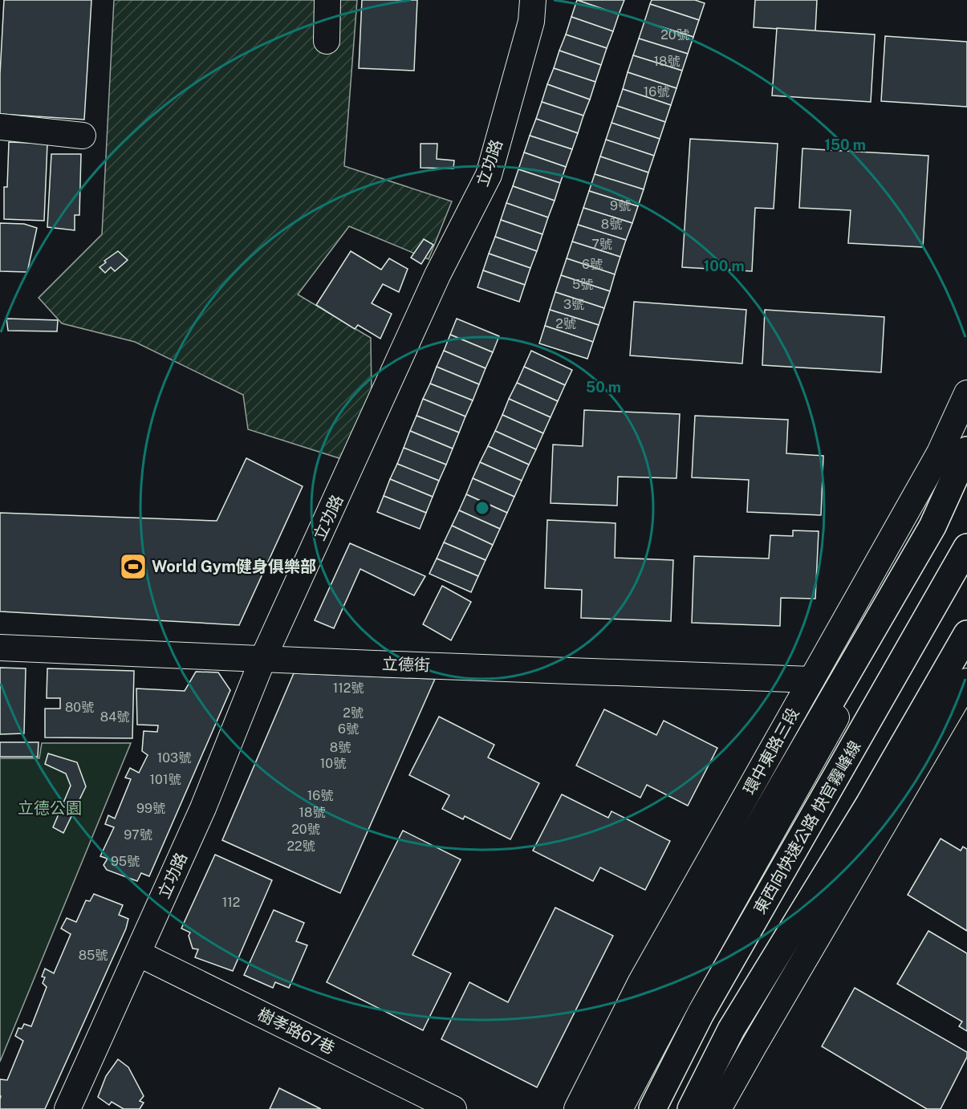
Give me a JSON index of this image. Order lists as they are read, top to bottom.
{
  "streets": {
    "highway": ["東西向快速公路 快官霧峰線"],
    "street": [
      "立功路",
      "立德街",
      "環中東路三段",
      "樹孝路67巷"
    ]
  },
  "crossings": [
    ["立功路", "立德街"],
    ["立功路", "樹孝路67巷"],
    ["立德街", "環中東路三段"]
  ],
  "parks": ["立德公園"],
  "places": {
    "sports": ["World Gym健身俱樂部"]
  },
  "house_numbers": [
    "20號",
    "18號",
    "16號",
    "9號",
    "8號",
    "7號",
    "6號",
    "5號",
    "3號",
    "2號",
    "112號",
    "80號",
    "2號",
    "84號",
    "6號",
    "8號",
    "103號",
    "10號",
    "101號",
    "16號",
    "99號",
    "18號",
    "20號",
    "97號",
    "22號",
    "95號",
    "112",
    "85號"
  ],
  "rings": ["150 m", "100 m", "50 m"]
}
